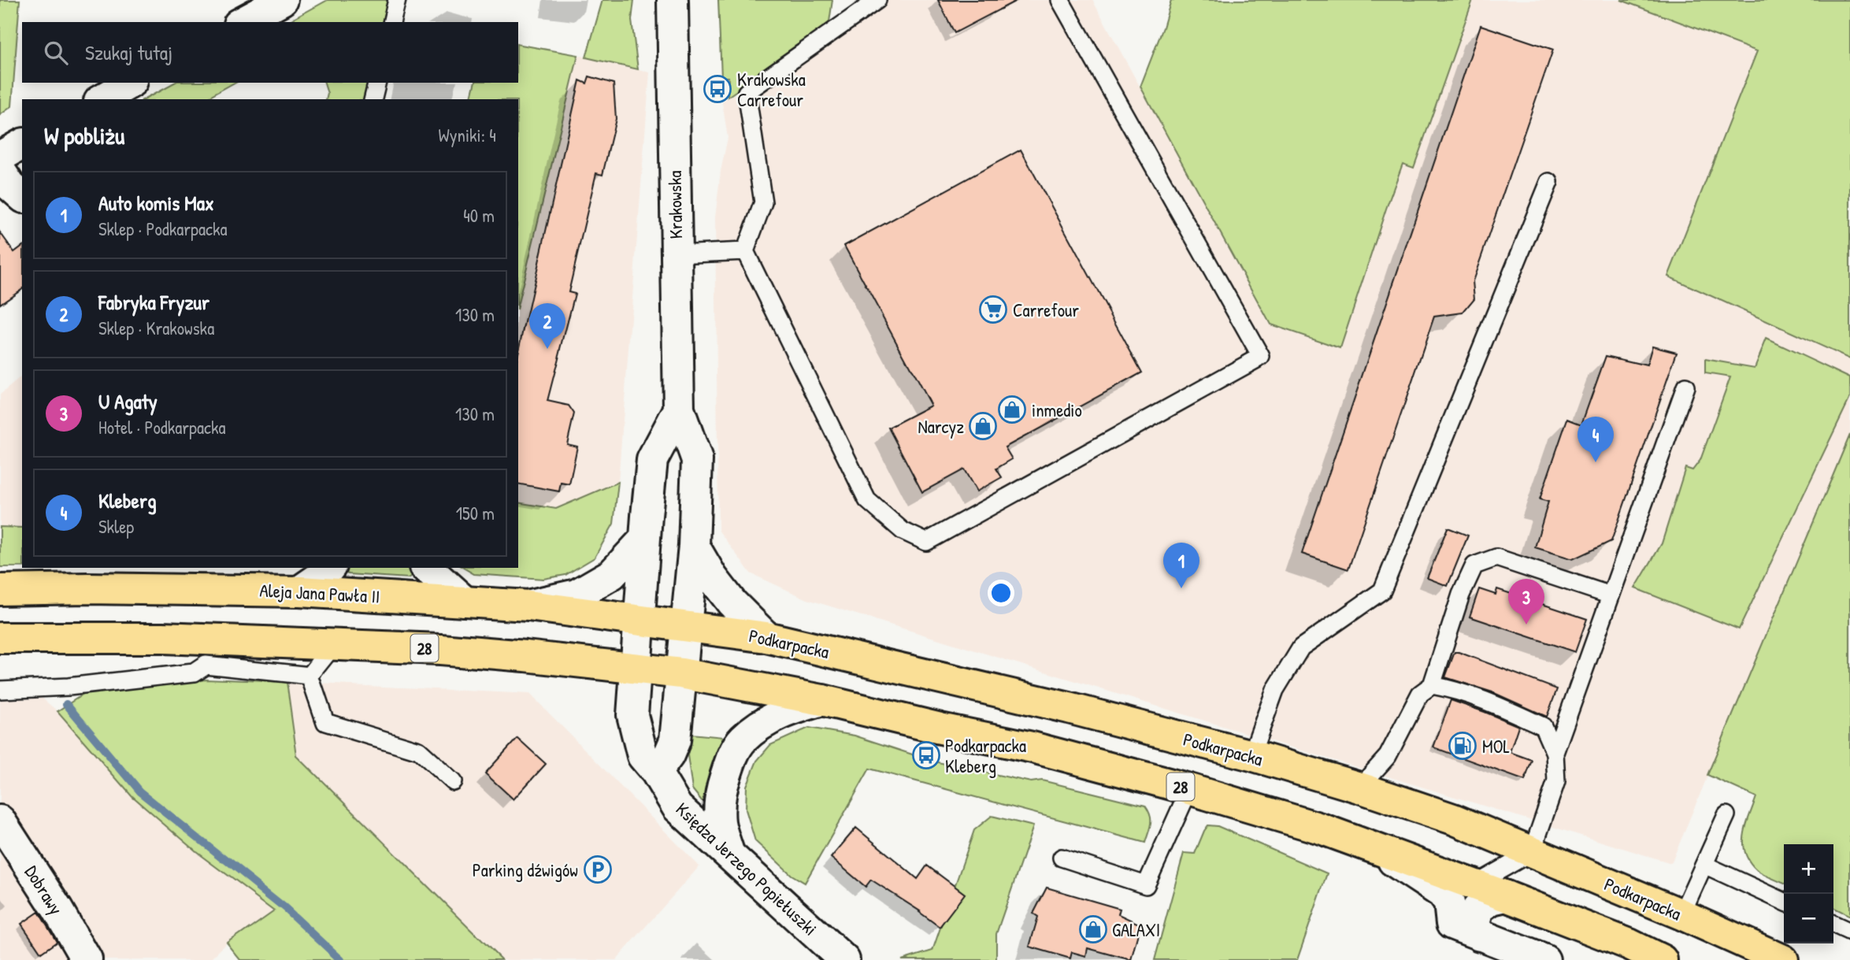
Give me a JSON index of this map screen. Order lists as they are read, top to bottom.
{
  "streets": {
    "main road": ["Aleja Jana Pawła II", "Podkarpacka", "28"],
    "street": ["Krakowska", "Księdza Jerzego Popiełuszki", "Dobrawy"]
  },
  "crossings": [
    ["Krakowska", "Aleja Jana Pawła II"],
    ["Krakowska", "Podkarpacka"],
    ["Krakowska", "Księdza Jerzego Popiełuszki"],
    ["Aleja Jana Pawła II", "Podkarpacka"],
    ["Aleja Jana Pawła II", "Księdza Jerzego Popiełuszki"],
    ["Podkarpacka", "Księdza Jerzego Popiełuszki"],
    ["28", "Księdza Jerzego Popiełuszki"]
  ],
  "places": {
    "bus stop": ["Krakowska Carrefour", "Podkarpacka Kleberg"],
    "supermarket": ["Carrefour"],
    "shop": ["inmedio", "Narcyz", "GALAXI"],
    "fuel station": ["MOL"],
    "parking": ["Parking dźwigów"]
  },
  "page": {
    "search": "Szukaj tutaj",
    "heading": ["W pobliżu", "Wyniki: 4"],
    "list": [
      {
        "mark": "1",
        "name": "Auto komis Max",
        "note": "Sklep · Podkarpacka",
        "value": "40 m"
      },
      {
        "mark": "2",
        "name": "Fabryka Fryzur",
        "note": "Sklep · Krakowska",
        "value": "130 m"
      },
      {
        "mark": "3",
        "name": "U Agaty",
        "note": "Hotel · Podkarpacka",
        "value": "130 m"
      },
      {
        "mark": "4",
        "name": "Kleberg",
        "note": "Sklep",
        "value": "150 m"
      }
    ],
    "pins": [
      "2",
      "4",
      "1",
      "3"
    ],
    "map_buttons": ["+", "−"]
  }
}
